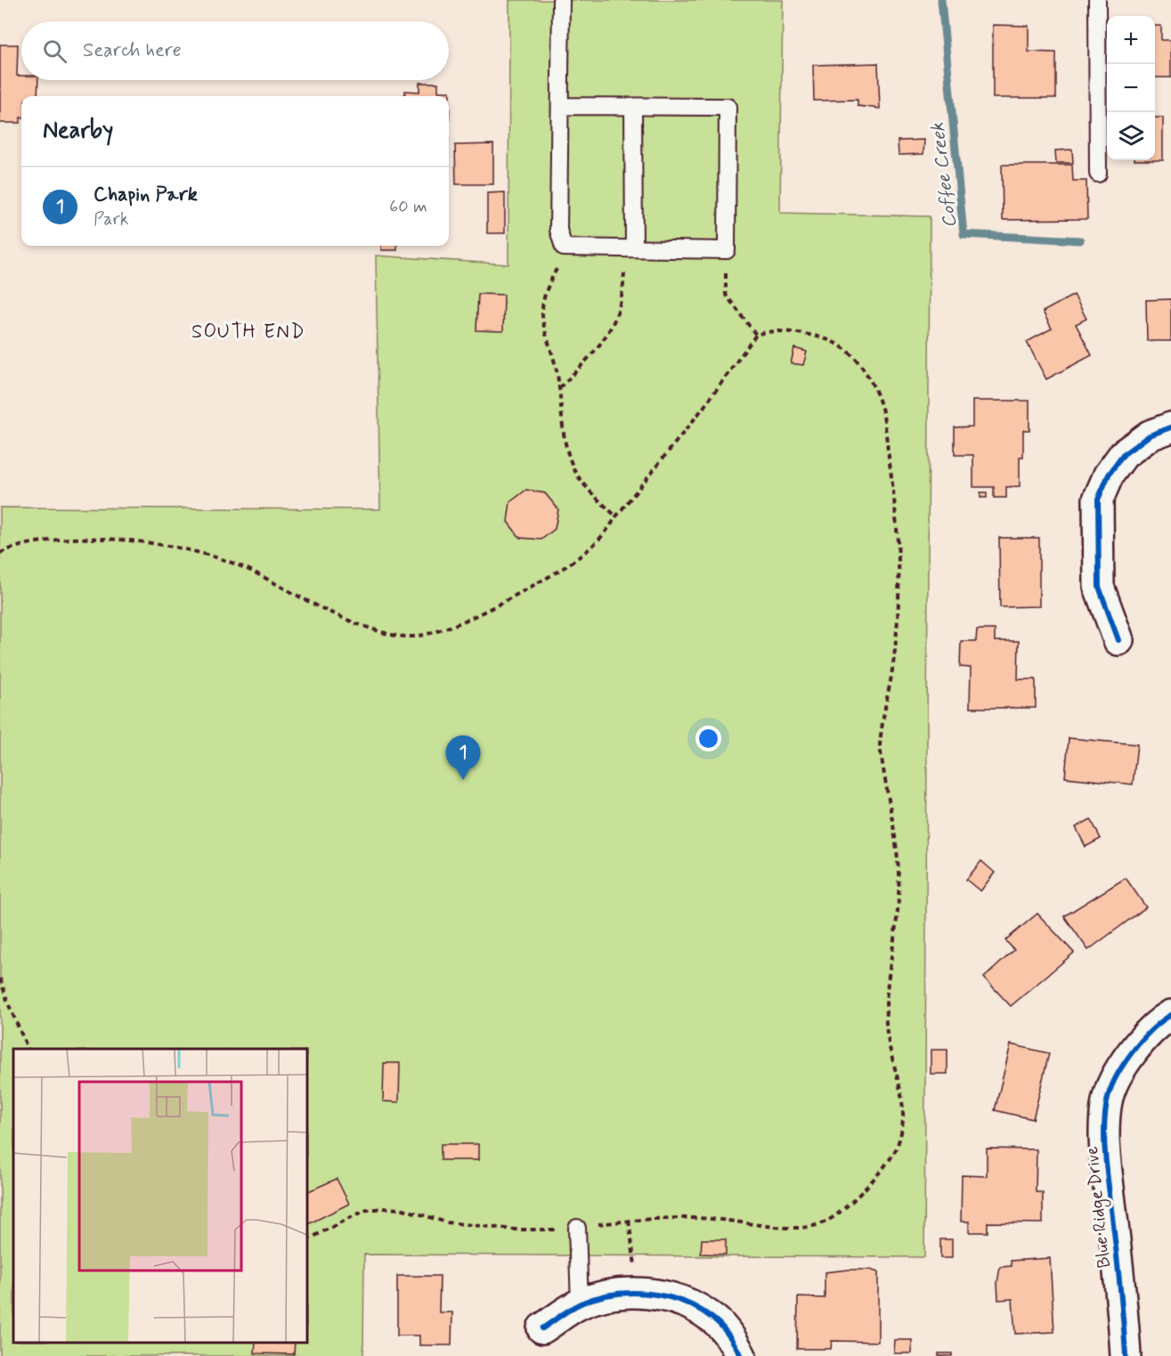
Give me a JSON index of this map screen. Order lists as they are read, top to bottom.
{
  "streets": {
    "street": ["Blue Ridge Drive"]
  },
  "districts": ["SOUTH END"],
  "water": ["Coffee Creek"],
  "page": {
    "map_buttons": ["+", "−"],
    "search": "Search here",
    "heading": "Nearby",
    "list": [
      {
        "mark": "1",
        "name": "Chapin Park",
        "note": "Park",
        "value": "60 m"
      }
    ],
    "pins": "1"
  }
}
